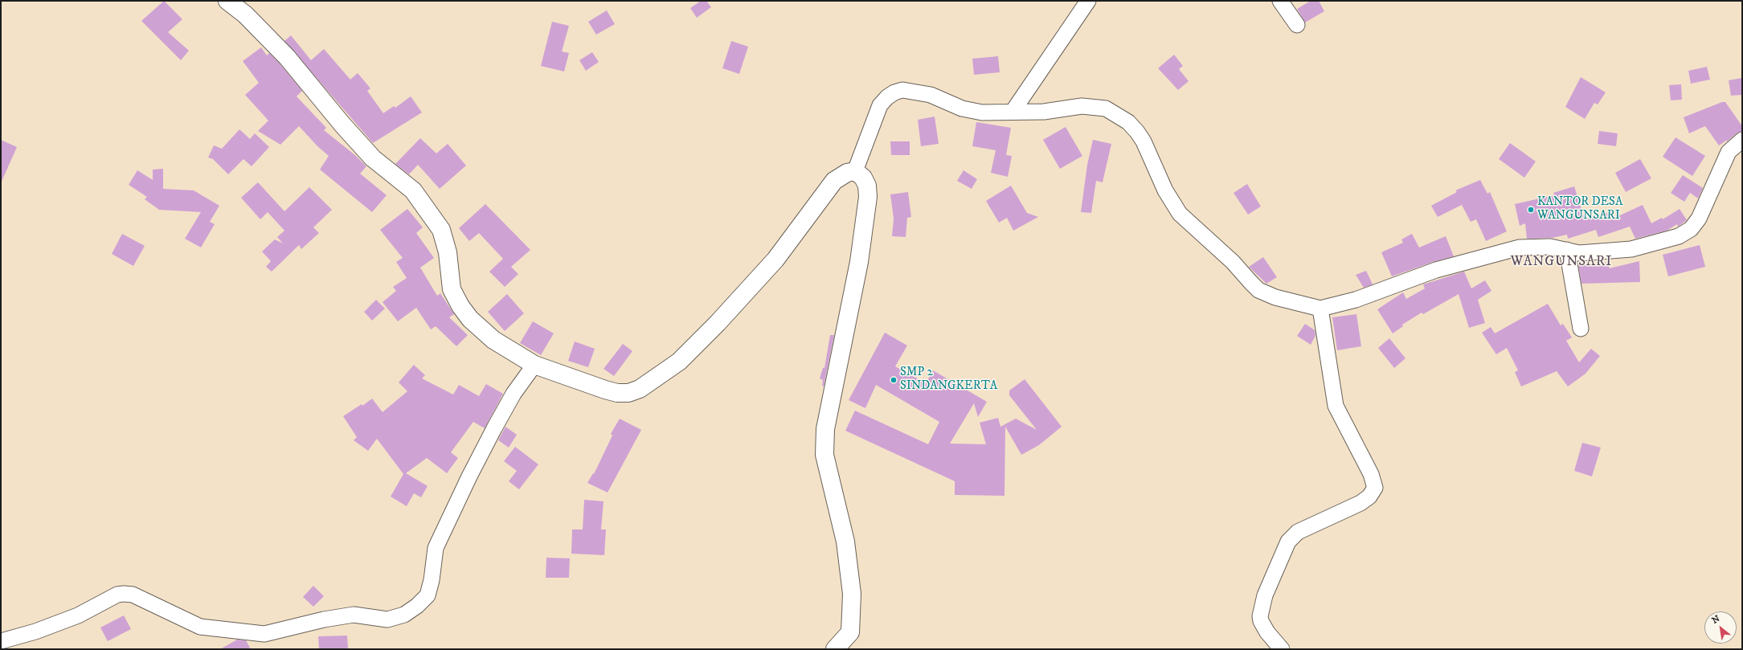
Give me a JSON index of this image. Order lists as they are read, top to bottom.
{
  "districts": ["WANGUNSARI"],
  "places": ["KANTOR DESA WANGUNSARI", "SMP 2 SINDANGKERTA"],
  "north": "top left"
}
